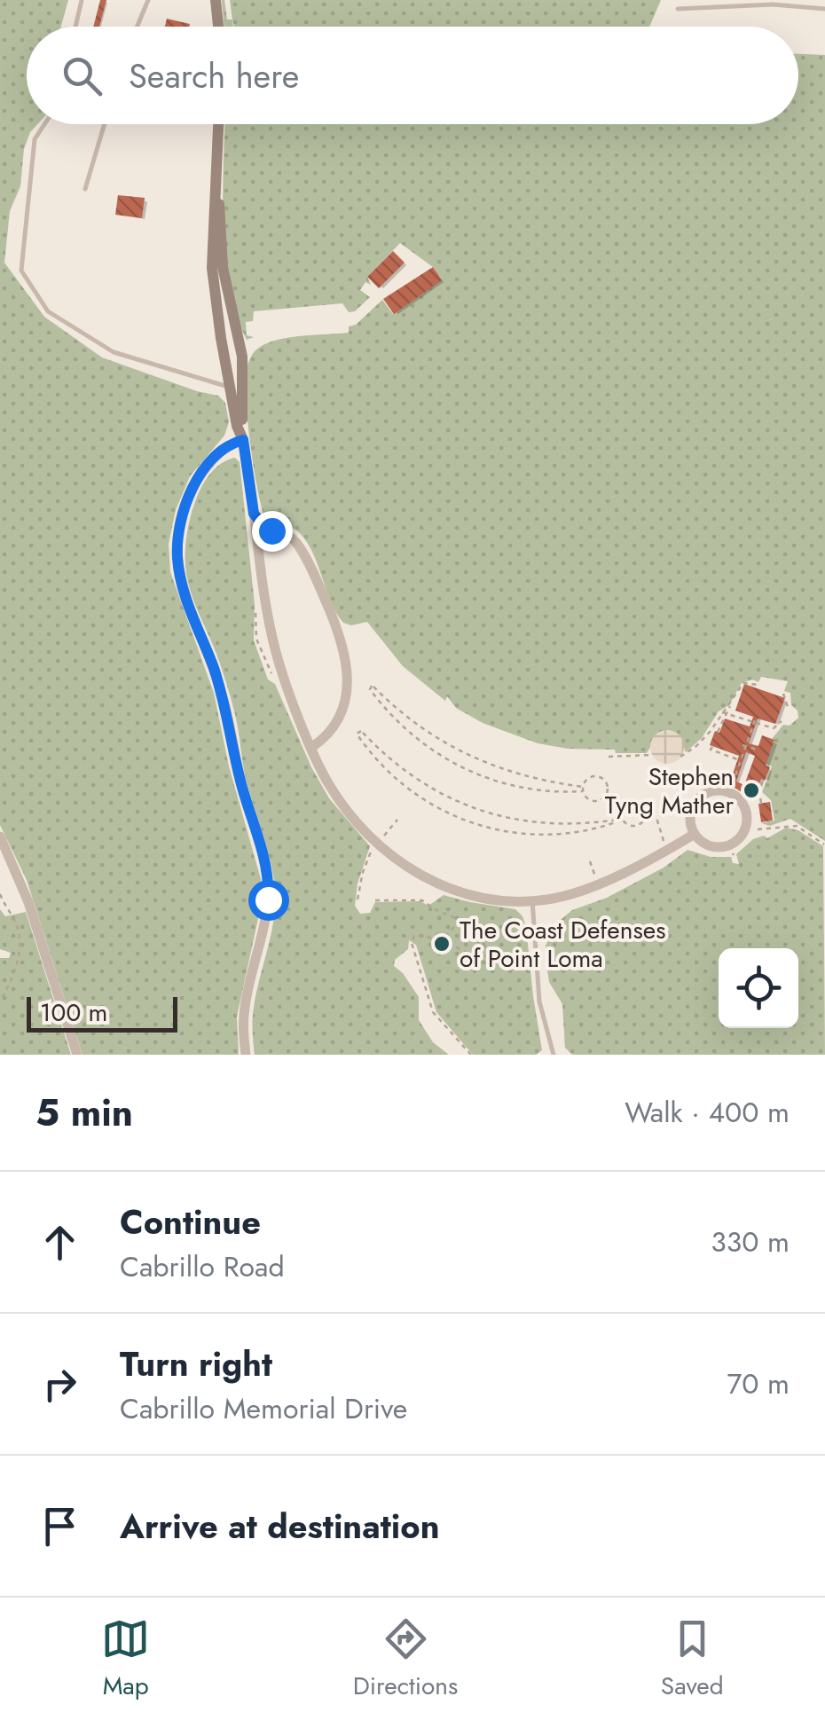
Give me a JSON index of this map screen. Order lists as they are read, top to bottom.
{
  "places": ["Stephen Tyng Mather", "The Coast Defenses of Point Loma"],
  "scale_bar": "100 m",
  "page": {
    "search": "Search here",
    "scale": "100 m",
    "heading": ["5 min", "Walk · 400 m"],
    "list": [
      ["Continue", "Cabrillo Road", "330 m"],
      ["Turn right", "Cabrillo Memorial Drive", "70 m"],
      "Arrive at destination"
    ],
    "nav": ["Map", "Directions", "Saved"]
  }
}
